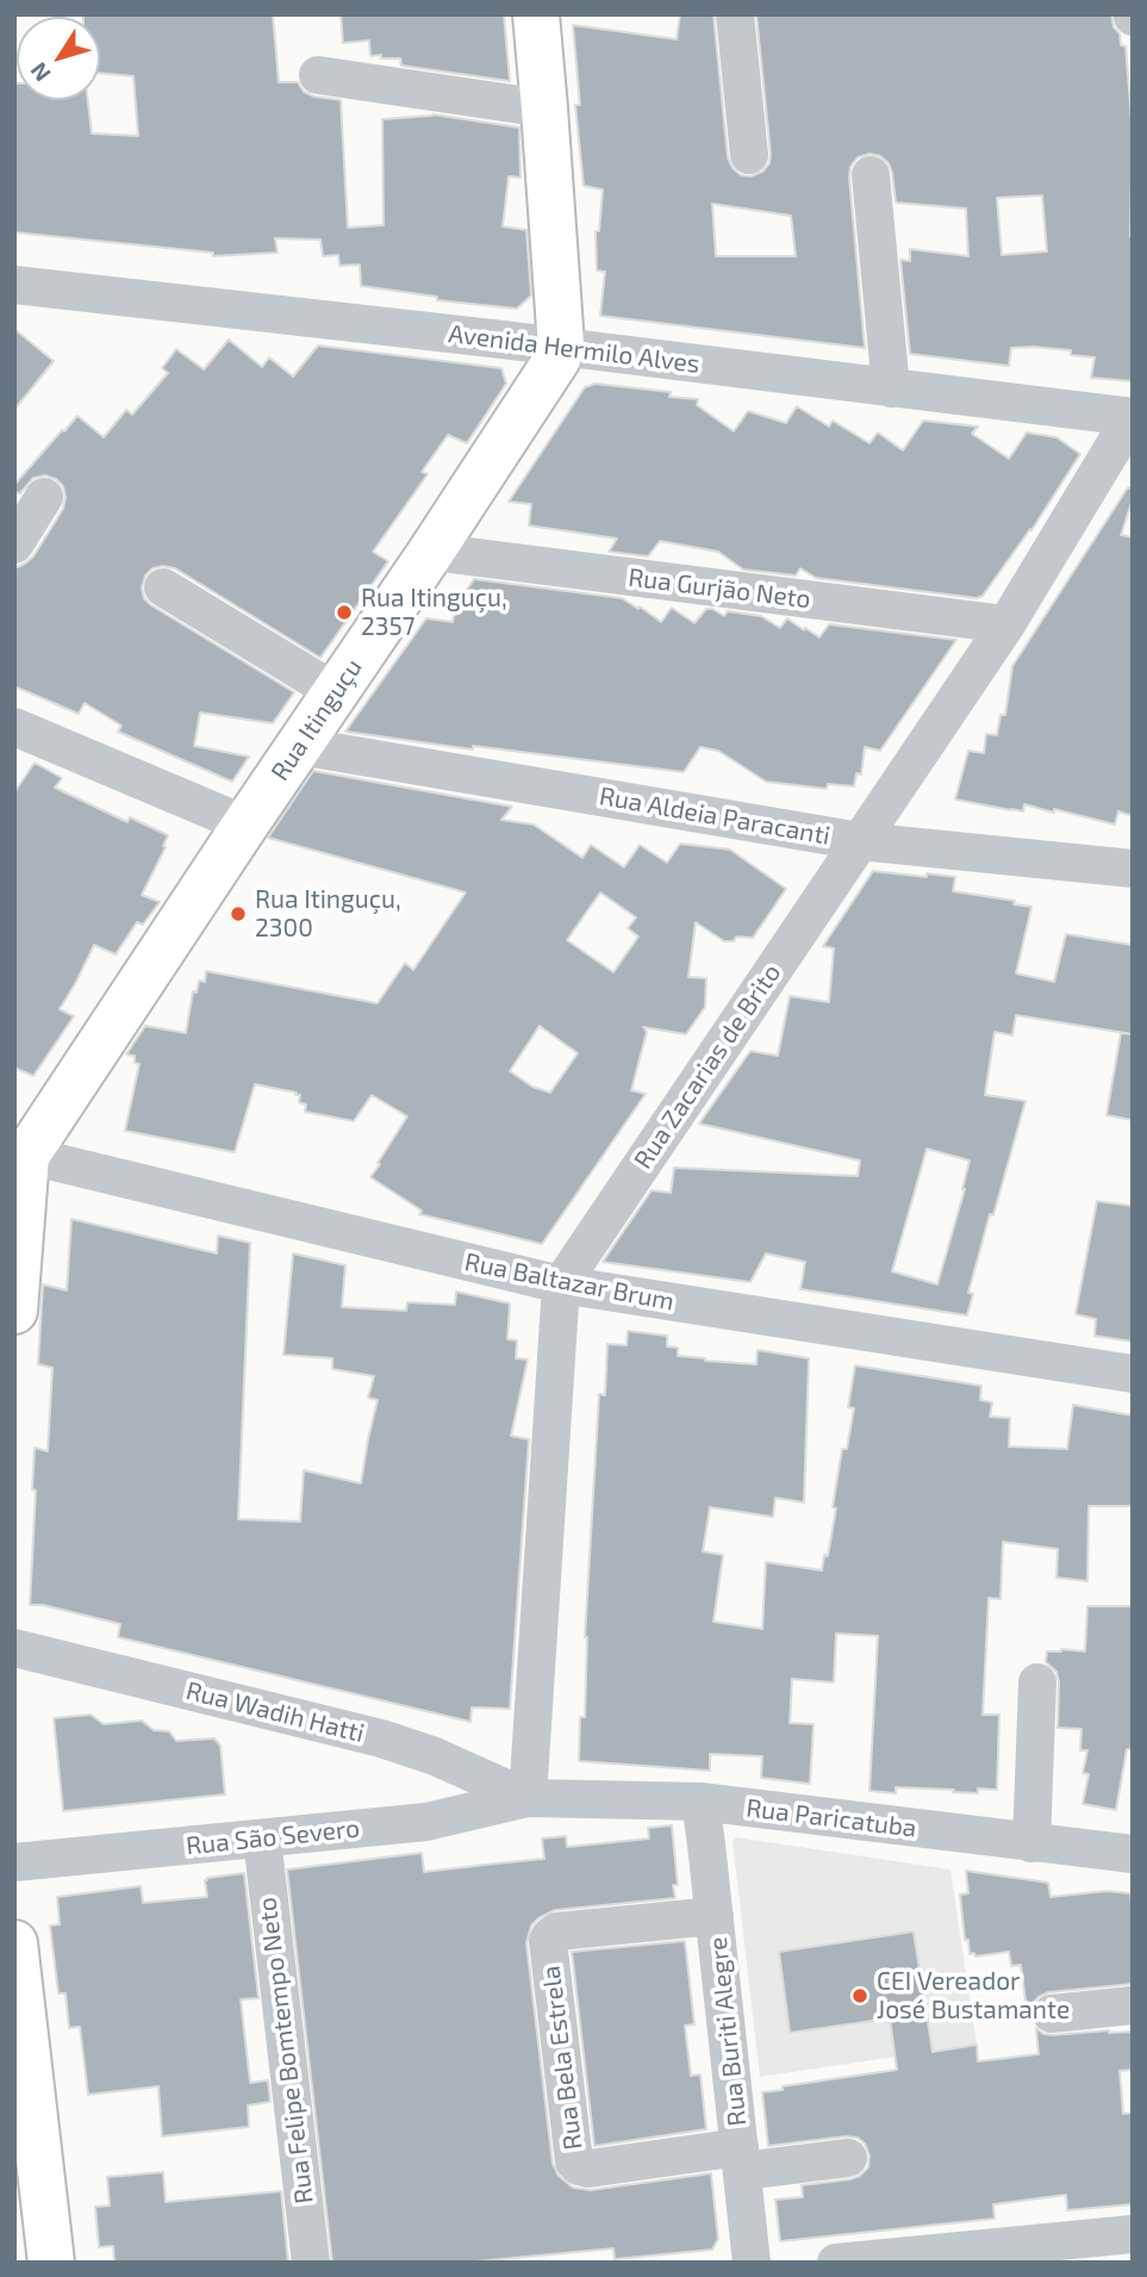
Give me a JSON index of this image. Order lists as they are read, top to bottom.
{
  "streets": {
    "main road": ["Rua Itinguçu"],
    "street": [
      "Avenida Hermilo Alves",
      "Rua Gurjão Neto",
      "Rua Aldeia Paracanti",
      "Rua Zacarias de Brito",
      "Rua Baltazar Brum",
      "Rua Wadih Hatti",
      "Rua Paricatuba",
      "Rua São Severo",
      "Rua Buriti Alegre",
      "Rua Felipe Bomtempo Neto",
      "Rua Bela Estrela"
    ]
  },
  "crossings": [
    ["Avenida Hermilo Alves", "Rua Itinguçu"],
    ["Avenida Hermilo Alves", "Rua Zacarias de Brito"],
    ["Rua Gurjão Neto", "Rua Itinguçu"],
    ["Rua Gurjão Neto", "Rua Zacarias de Brito"],
    ["Rua Itinguçu", "Rua Aldeia Paracanti"],
    ["Rua Itinguçu", "Rua Baltazar Brum"],
    ["Rua Aldeia Paracanti", "Rua Zacarias de Brito"],
    ["Rua Zacarias de Brito", "Rua Baltazar Brum"],
    ["Rua Wadih Hatti", "Rua Paricatuba"],
    ["Rua Wadih Hatti", "Rua São Severo"],
    ["Rua Paricatuba", "Rua São Severo"],
    ["Rua Paricatuba", "Rua Buriti Alegre"],
    ["Rua São Severo", "Rua Felipe Bomtempo Neto"],
    ["Rua Buriti Alegre", "Rua Bela Estrela"]
  ],
  "places": ["Rua Itinguçu, 2357", "Rua Itinguçu, 2300", "CEI Vereador José Bustamante"],
  "north": "bottom left"
}
